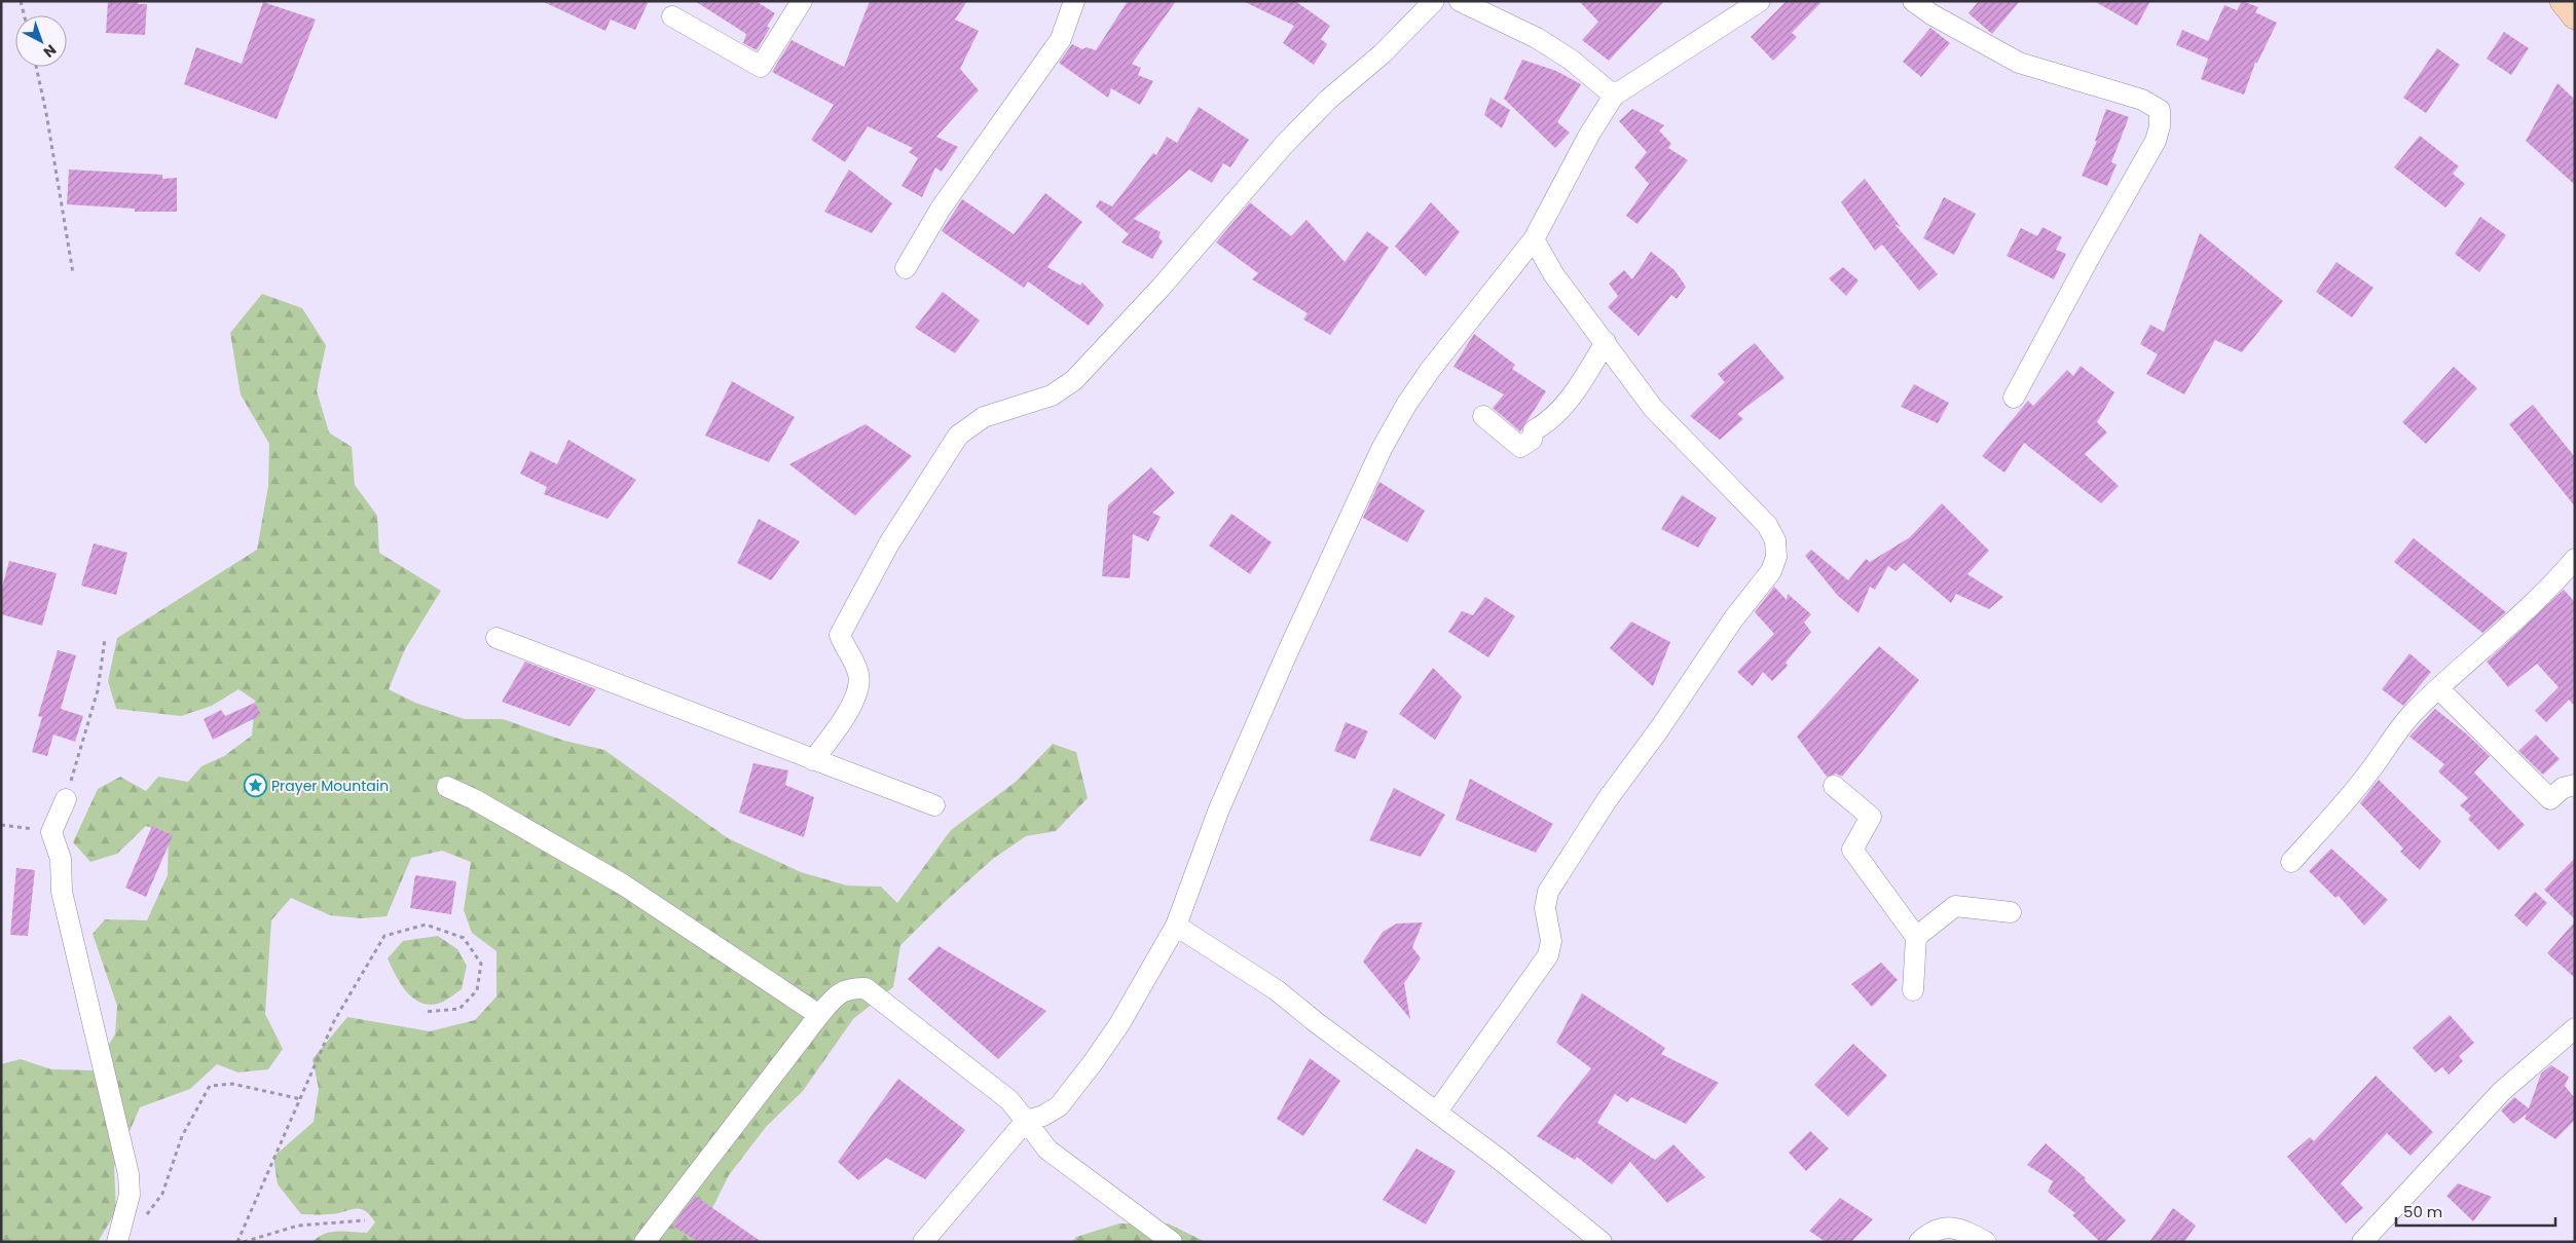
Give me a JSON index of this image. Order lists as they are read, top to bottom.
{
  "places": {
    "place": ["Prayer Mountain"]
  },
  "scale_bar": "50 m",
  "north": "bottom right"
}
